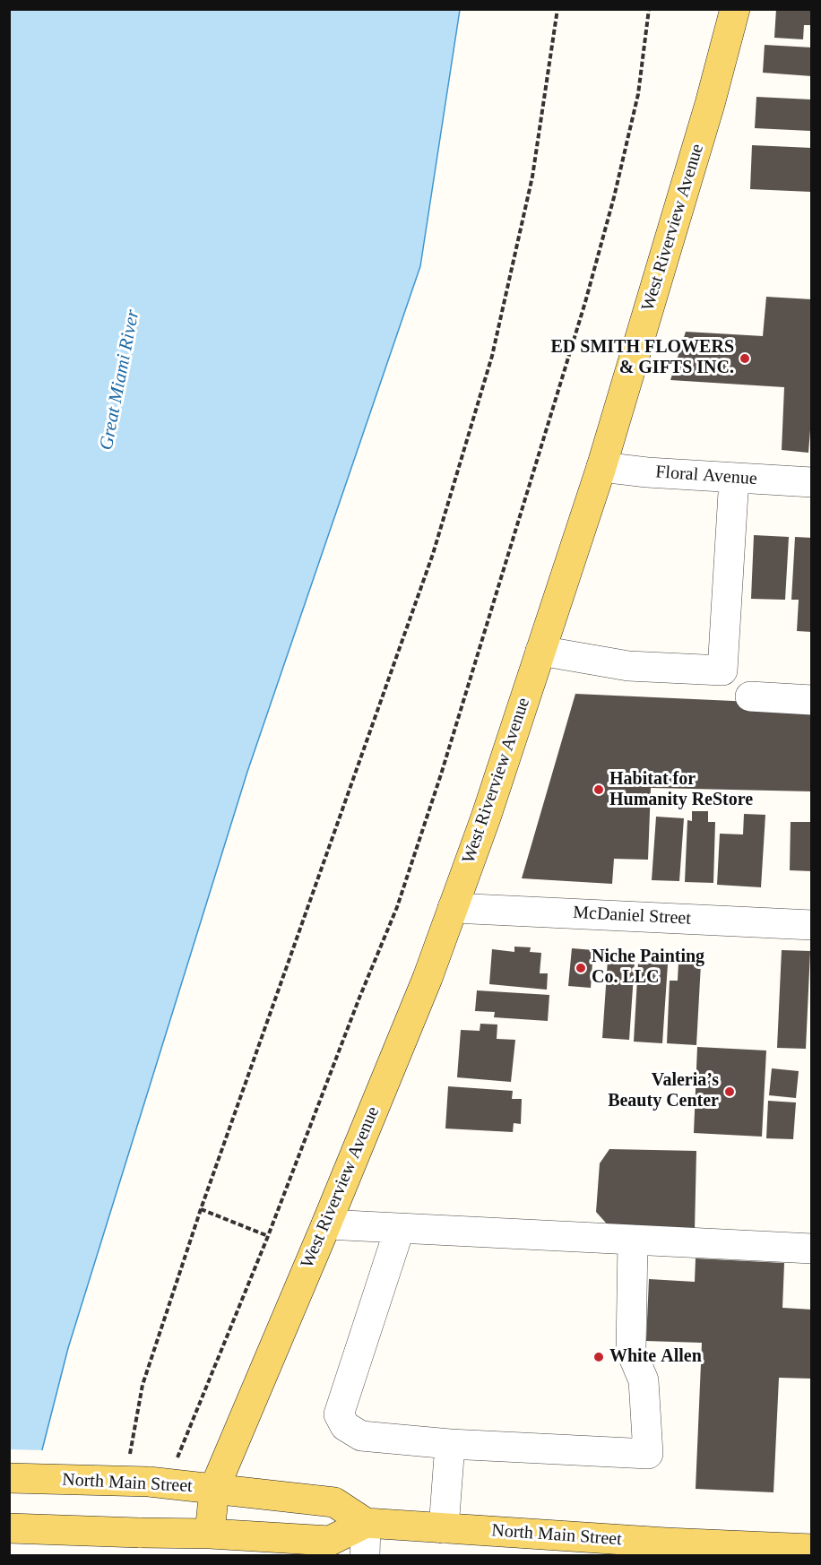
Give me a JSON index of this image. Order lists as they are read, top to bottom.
{
  "streets": {
    "main road": ["West Riverview Avenue", "North Main Street"],
    "street": ["Floral Avenue", "McDaniel Street"]
  },
  "crossings": [
    ["West Riverview Avenue", "Floral Avenue"],
    ["West Riverview Avenue", "McDaniel Street"],
    ["West Riverview Avenue", "North Main Street"]
  ],
  "water": ["Great Miami River"],
  "places": [
    "ED SMITH FLOWERS & GIFTS INC.",
    "Habitat for Humanity ReStore",
    "Niche Painting Co. LLC",
    "Valeria’s Beauty Center",
    "White Allen"
  ]
}
